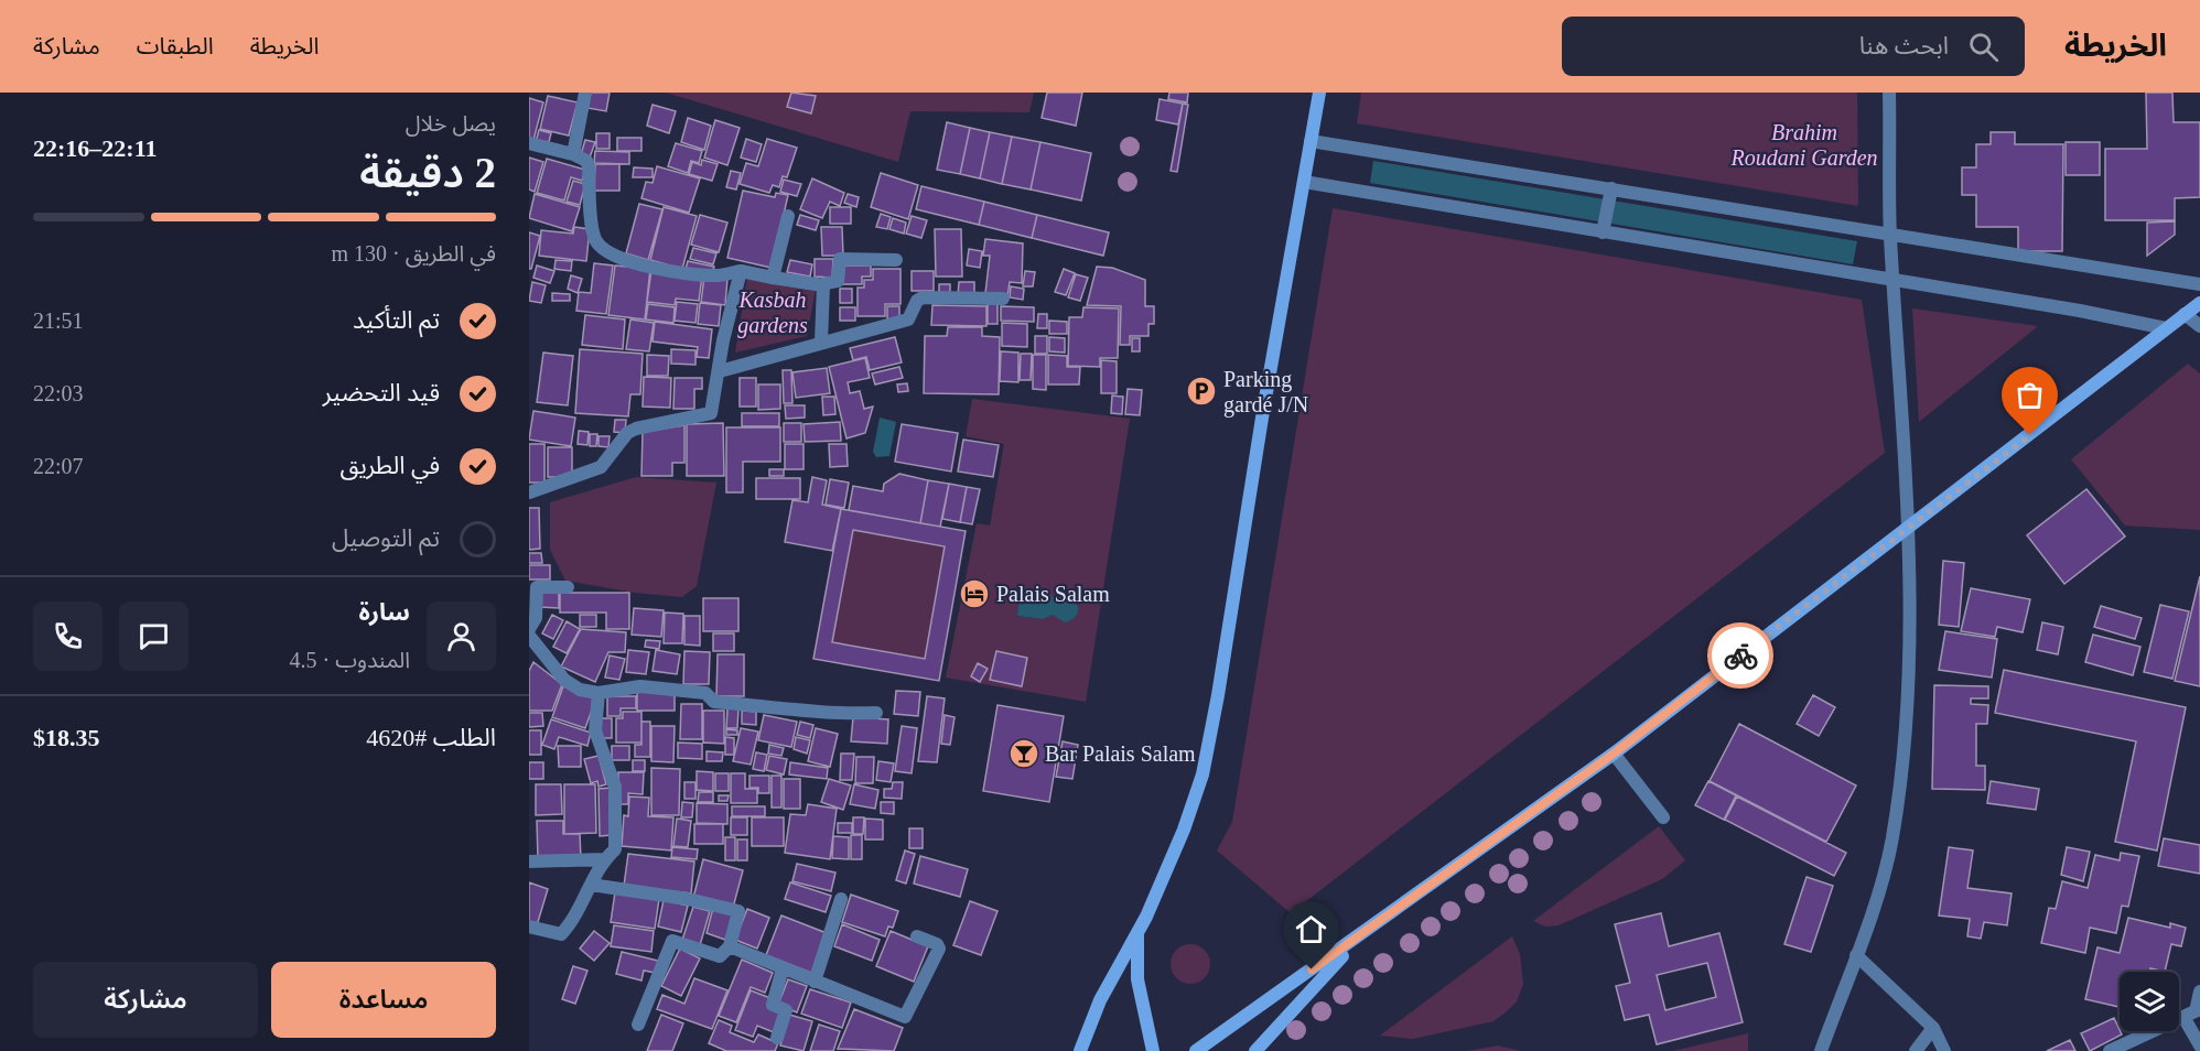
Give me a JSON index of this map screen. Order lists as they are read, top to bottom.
{
  "parks": ["Brahim Roudani Garden", "Kasbah gardens"],
  "places": {
    "parking": ["Parking gardé J/N"],
    "hotel": ["Palais Salam"],
    "bar": ["Bar Palais Salam"]
  },
  "page": {
    "header": "الخريطة",
    "search": "ابحث هنا",
    "nav": ["الخريطة", "الطبقات", "مشاركة"],
    "heading": ["2 دقيقة", "يصل خلال", "22:11–22:16"],
    "panel": [
      "سارة",
      "المندوب · 4.5",
      "الطلب #4620",
      "$18.35"
    ],
    "bar": "في الطريق · 130 m",
    "list": [
      ["تم التأكيد", "21:51"],
      ["قيد التحضير", "22:03"],
      ["في الطريق", "22:07"],
      "تم التوصيل"
    ],
    "buttons": ["مساعدة", "مشاركة"]
  }
}
